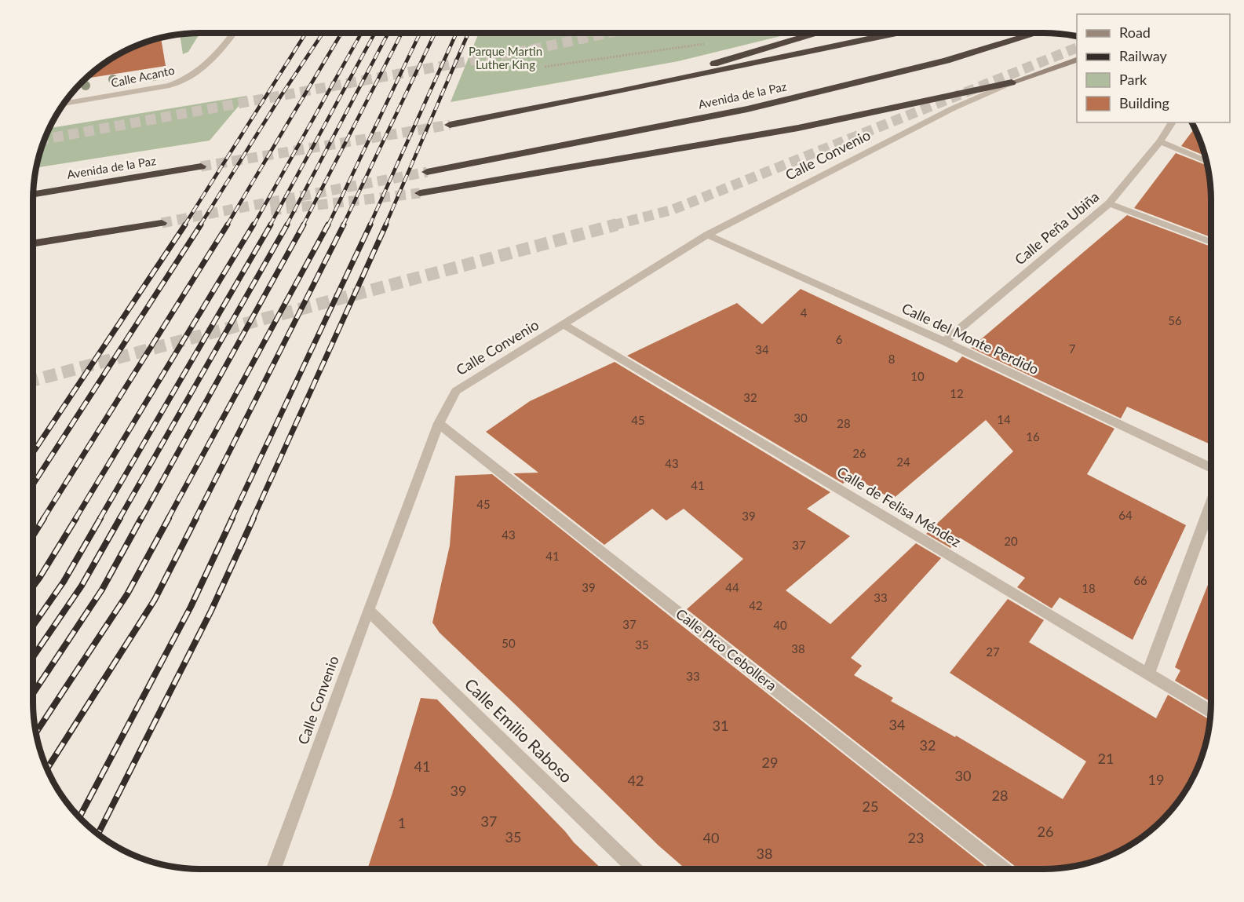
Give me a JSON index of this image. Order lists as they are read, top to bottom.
{
  "streets": {
    "highway": ["Avenida de la Paz"],
    "street": [
      "Calle Acanto",
      "Calle Convenio",
      "Calle Peña Ubiña",
      "Calle del Monte Perdido",
      "Calle de Felisa Méndez",
      "Calle Pico Cebollera",
      "Calle Emilio Raboso"
    ]
  },
  "crossings": [
    ["Calle Convenio", "Calle del Monte Perdido"],
    ["Calle Convenio", "Calle de Felisa Méndez"],
    ["Calle Convenio", "Calle Pico Cebollera"],
    ["Calle Convenio", "Calle Emilio Raboso"],
    ["Calle Peña Ubiña", "Calle del Monte Perdido"]
  ],
  "parks": ["Parque Martin Luther King"],
  "house_numbers": [
    "4",
    "56",
    "6",
    "7",
    "34",
    "8",
    "10",
    "12",
    "32",
    "30",
    "14",
    "45",
    "28",
    "16",
    "26",
    "24",
    "43",
    "41",
    "45",
    "64",
    "39",
    "43",
    "20",
    "37",
    "41",
    "66",
    "39",
    "44",
    "18",
    "33",
    "42",
    "37",
    "40",
    "50",
    "35",
    "38",
    "27",
    "33",
    "34",
    "31",
    "32",
    "21",
    "29",
    "41",
    "30",
    "19",
    "42",
    "39",
    "28",
    "25",
    "37",
    "1",
    "26",
    "35",
    "40",
    "23",
    "38"
  ],
  "legend": [
    "Road",
    "Railway",
    "Park",
    "Building"
  ]
}
